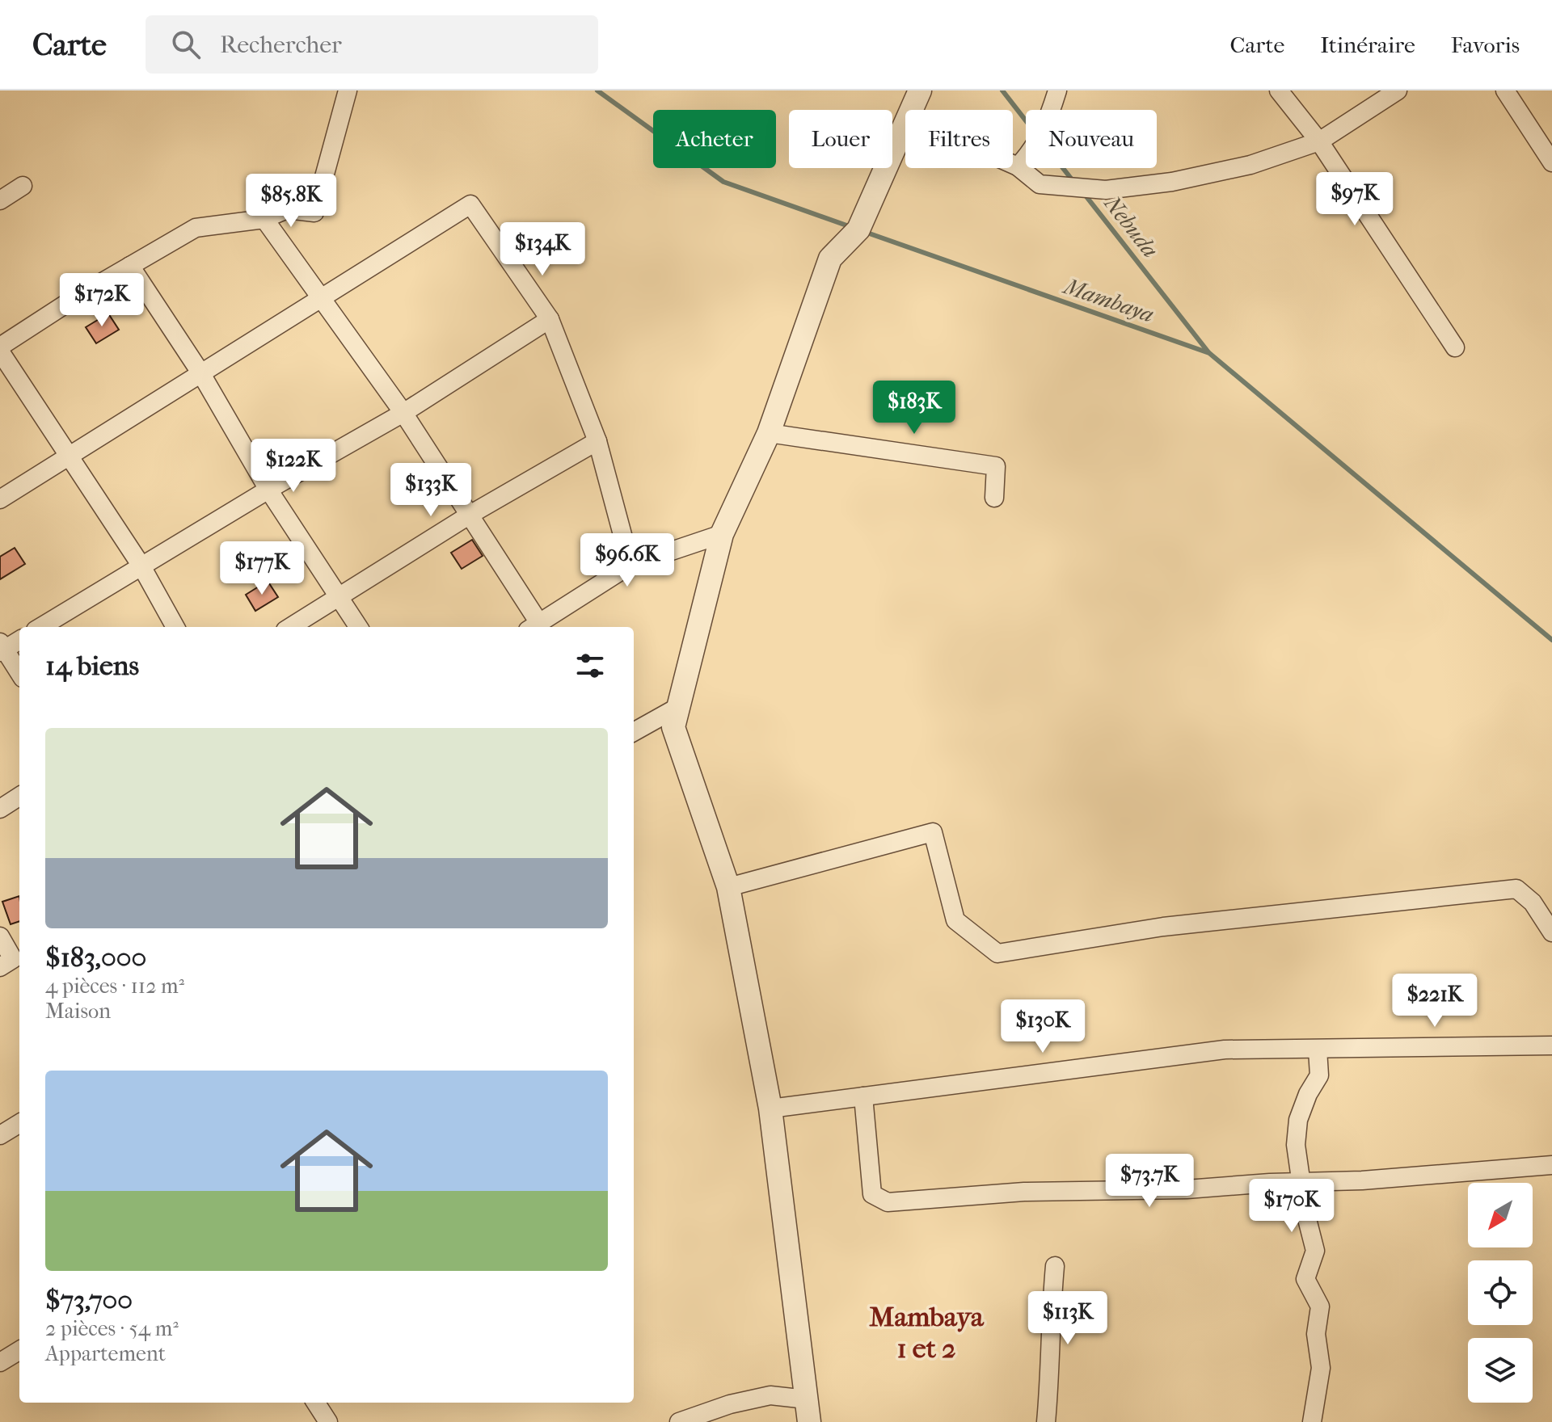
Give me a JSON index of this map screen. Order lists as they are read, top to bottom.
{
  "districts": ["Mambaya 1 et 2"],
  "water": ["Nebuda", "Mambaya"],
  "north": "bottom left",
  "page": {
    "header": "Carte",
    "search": "Rechercher",
    "nav": ["Carte", "Itinéraire", "Favoris"],
    "chip": [
      "Acheter",
      "Louer",
      "Filtres",
      "Nouveau"
    ],
    "price": [
      "$97K",
      "$85.8K",
      "$134K",
      "$172K",
      "$183K",
      "$122K",
      "$133K",
      "$96.6K",
      "$177K",
      "$221K",
      "$130K",
      "$73.7K",
      "$170K",
      "$113K"
    ],
    "heading": "14 biens",
    "list": [
      {
        "name": "$183,000",
        "note": "4 pièces · 112 m² · Maison"
      },
      {
        "name": "$73,700",
        "note": "2 pièces · 54 m² · Appartement"
      }
    ]
  }
}
